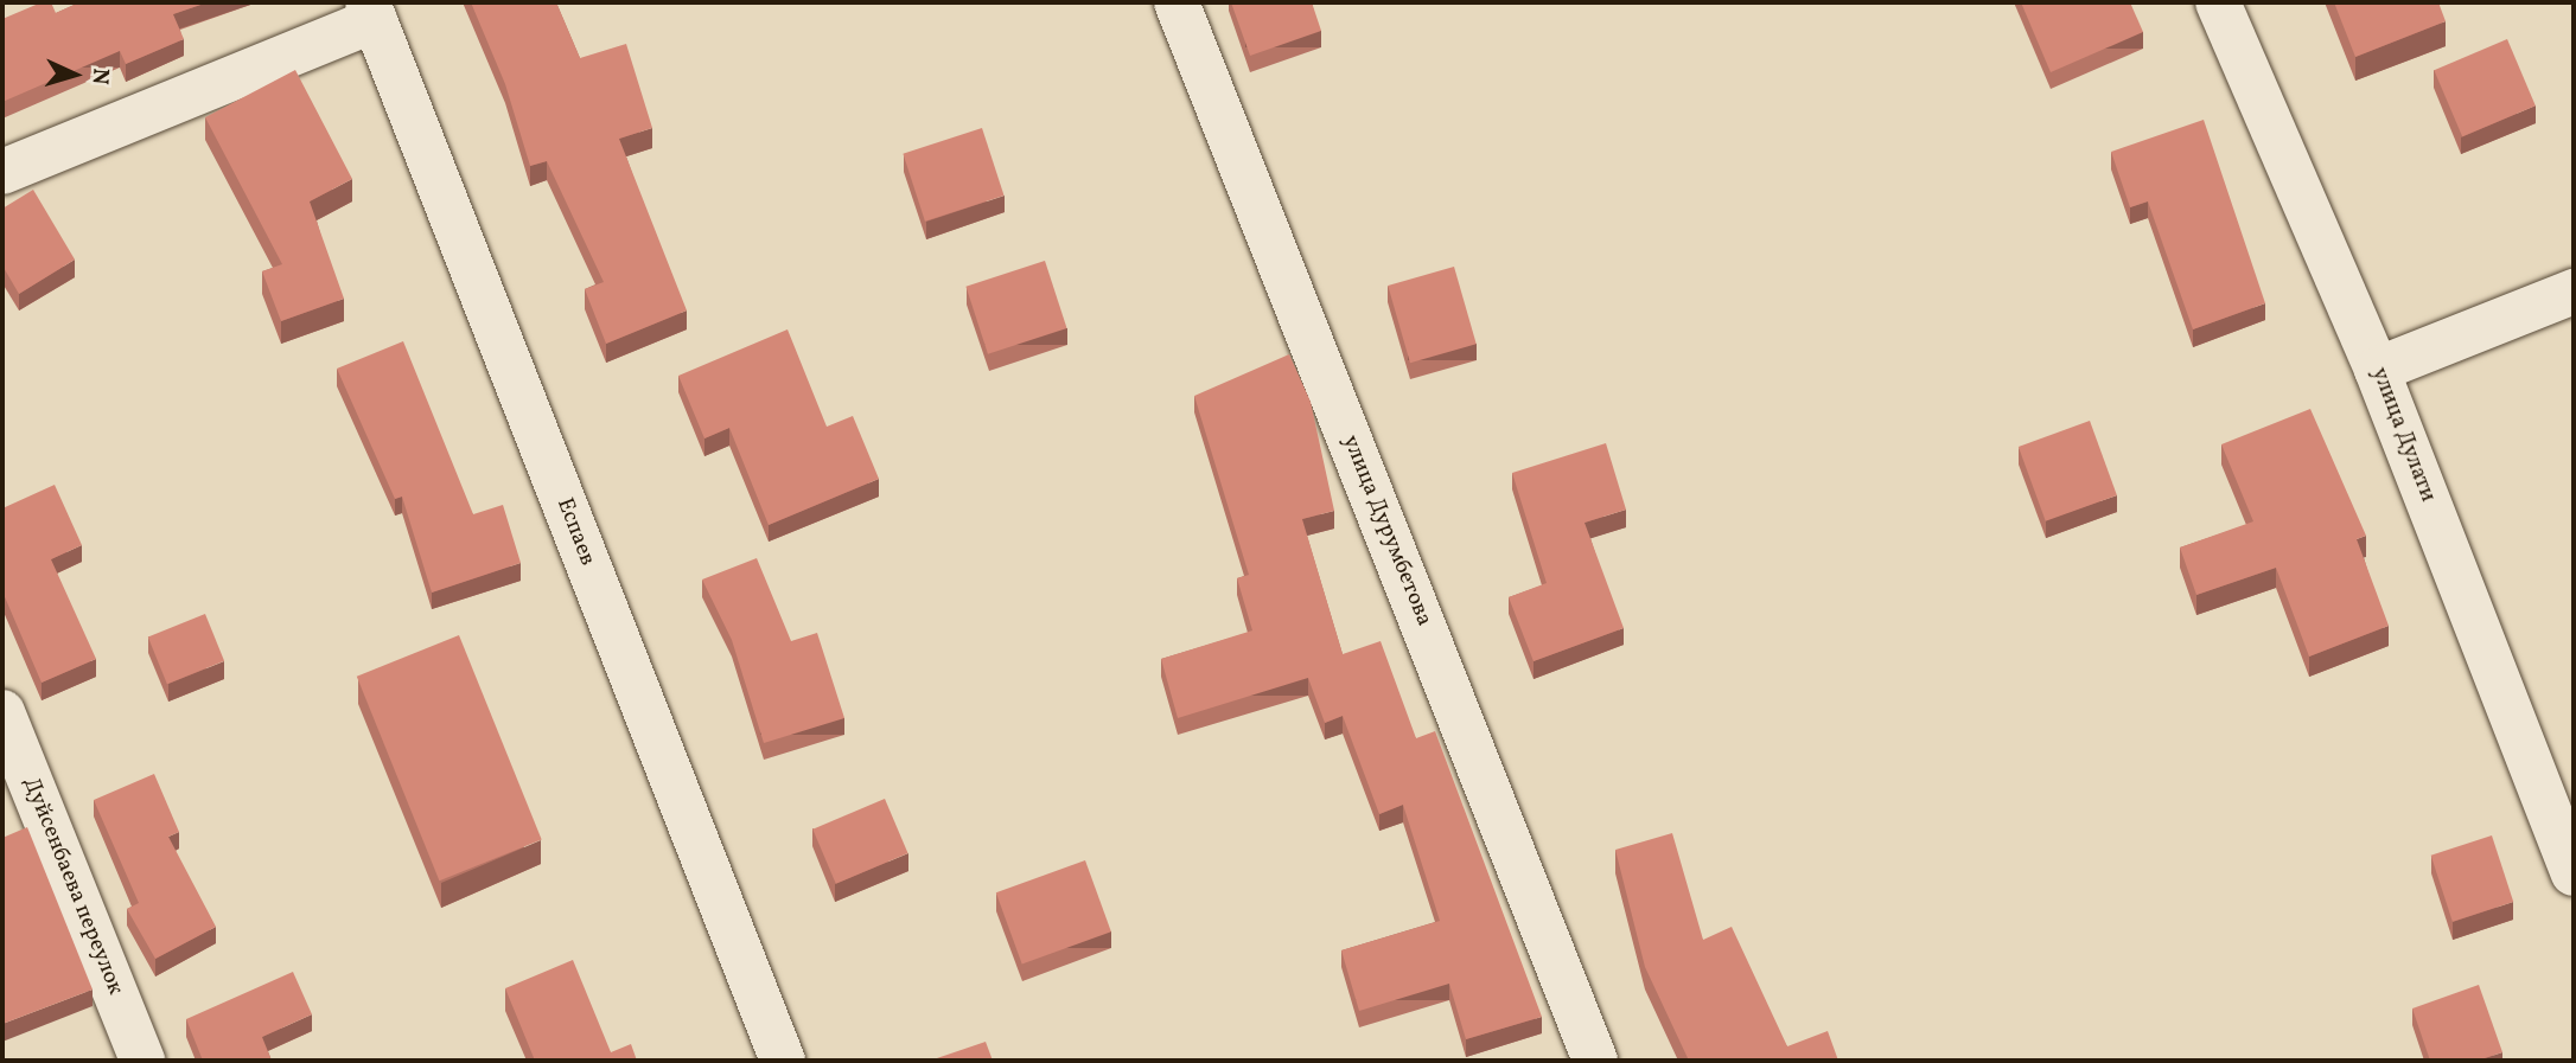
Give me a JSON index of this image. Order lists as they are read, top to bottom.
{
  "streets": {
    "street": [
      "улица Дулати",
      "улица Дурумбетова",
      "Еспаев",
      "Дуйсенбаева переулок"
    ]
  },
  "north": "right"
}
